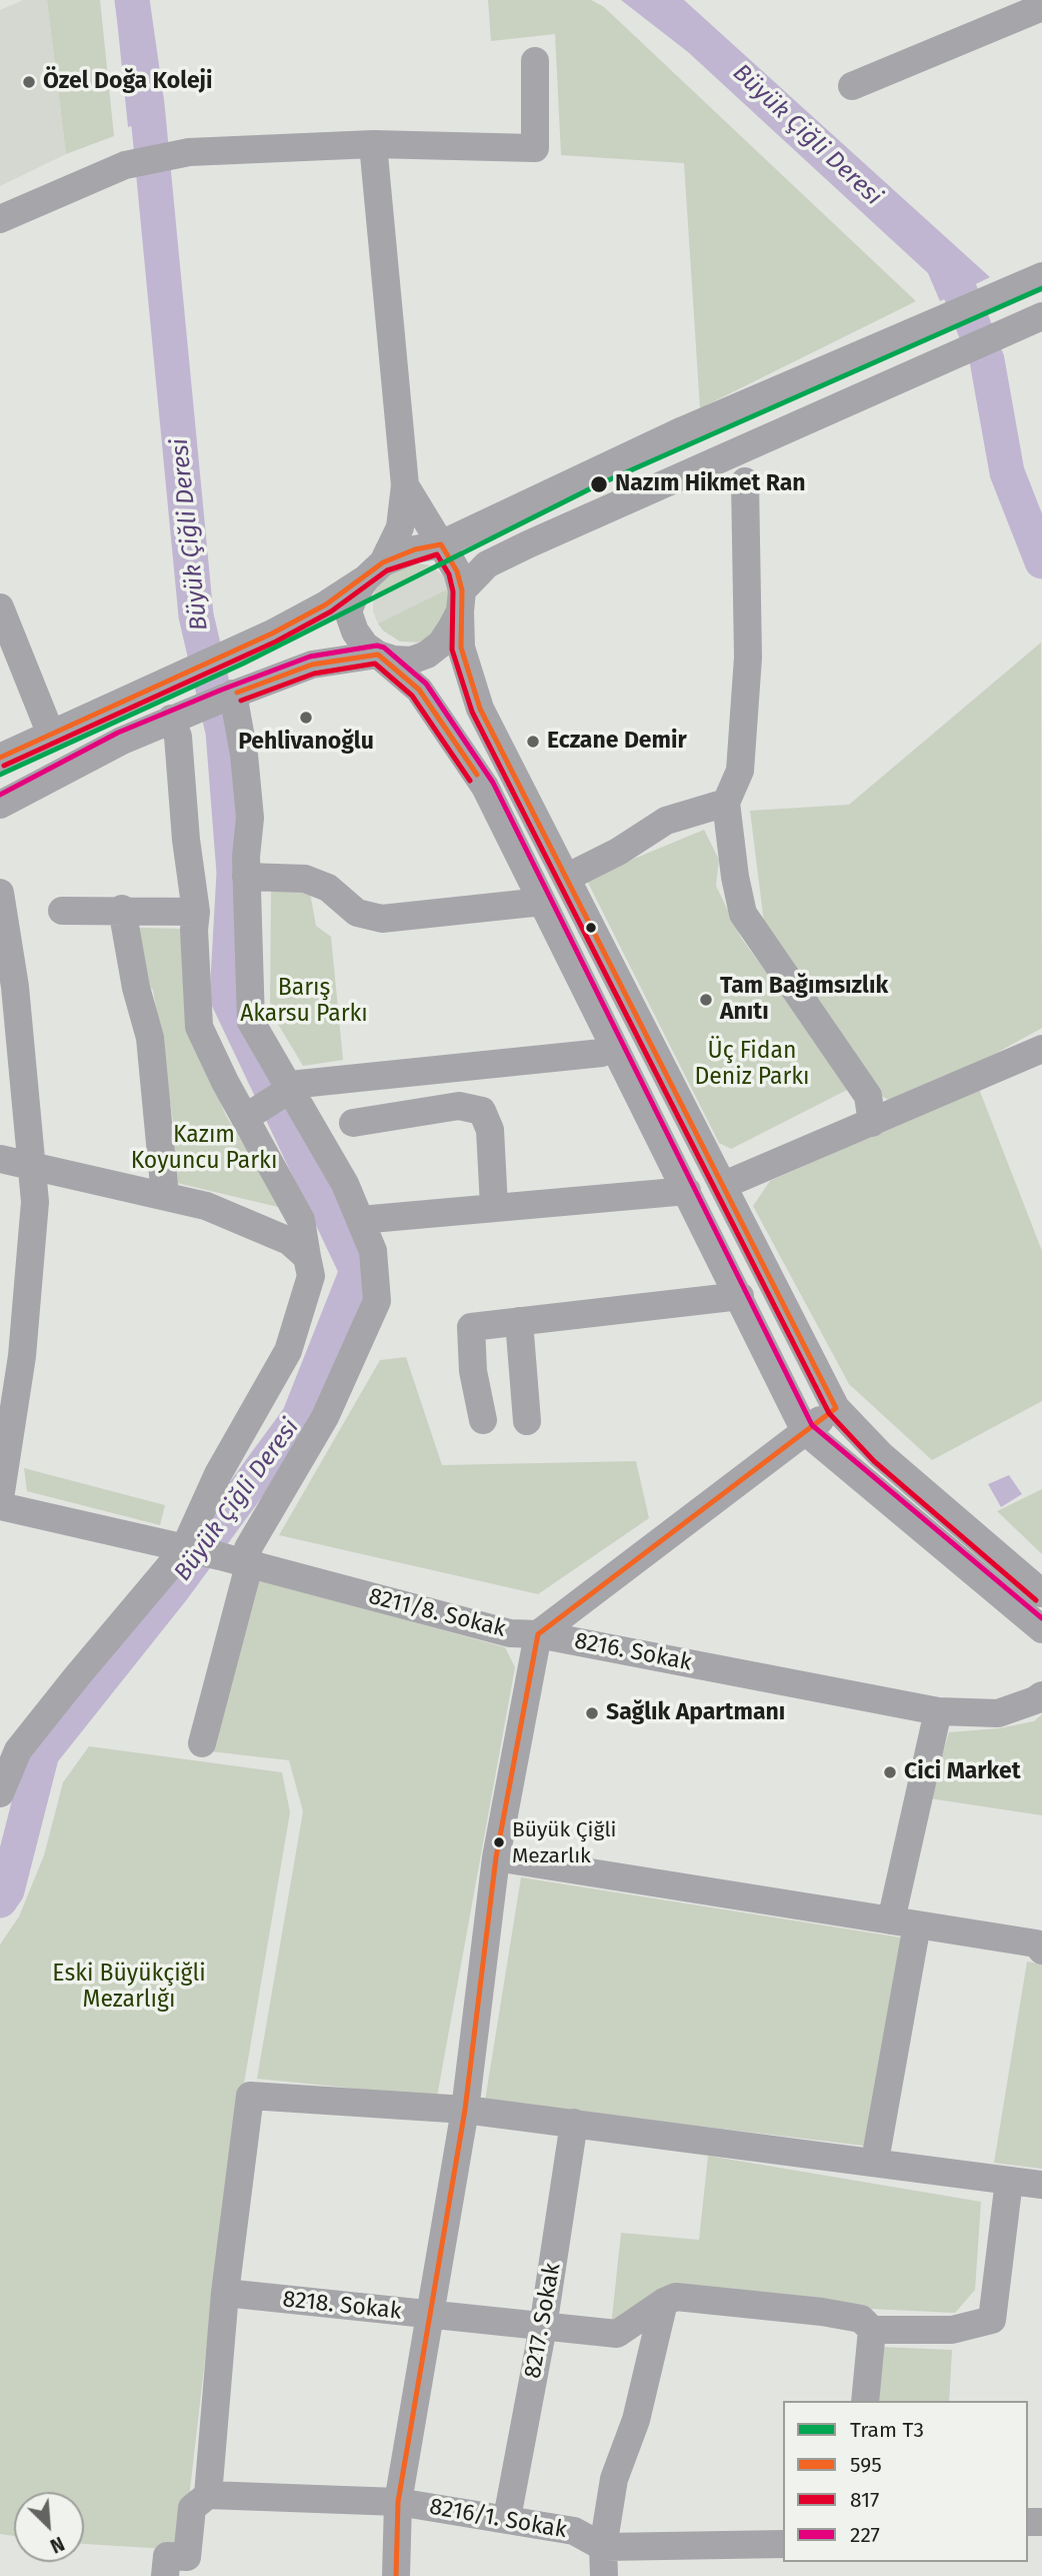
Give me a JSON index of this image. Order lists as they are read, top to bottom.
{
  "streets": {
    "street": [
      "8211/8. Sokak",
      "8216. Sokak",
      "8218. Sokak",
      "8217. Sokak",
      "8216/1. Sokak"
    ]
  },
  "crossings": [
    ["8211/8. Sokak", "8216. Sokak"],
    ["8218. Sokak", "8217. Sokak"],
    ["8217. Sokak", "8216/1. Sokak"]
  ],
  "water": ["Büyük Çiğli Deresi"],
  "parks": [
    "Barış Akarsu Parkı",
    "Üç Fidan Deniz Parkı",
    "Kazım Koyuncu Parkı",
    "Eski Büyükçiğli Mezarlığı"
  ],
  "places": [
    "Özel Doğa Koleji",
    "Nazım Hikmet Ran",
    "Pehlivanoğlu",
    "Eczane Demir",
    "Tam Bağımsızlık Anıtı",
    "Sağlık Apartmanı",
    "Cici Market",
    "Büyük Çiğli Mezarlık"
  ],
  "lines": [
    "tram line T3",
    "transit line 595",
    "transit line 817",
    "transit line 227"
  ],
  "legend": [
    "Tram T3",
    "595",
    "817",
    "227"
  ],
  "north": "bottom right"
}
